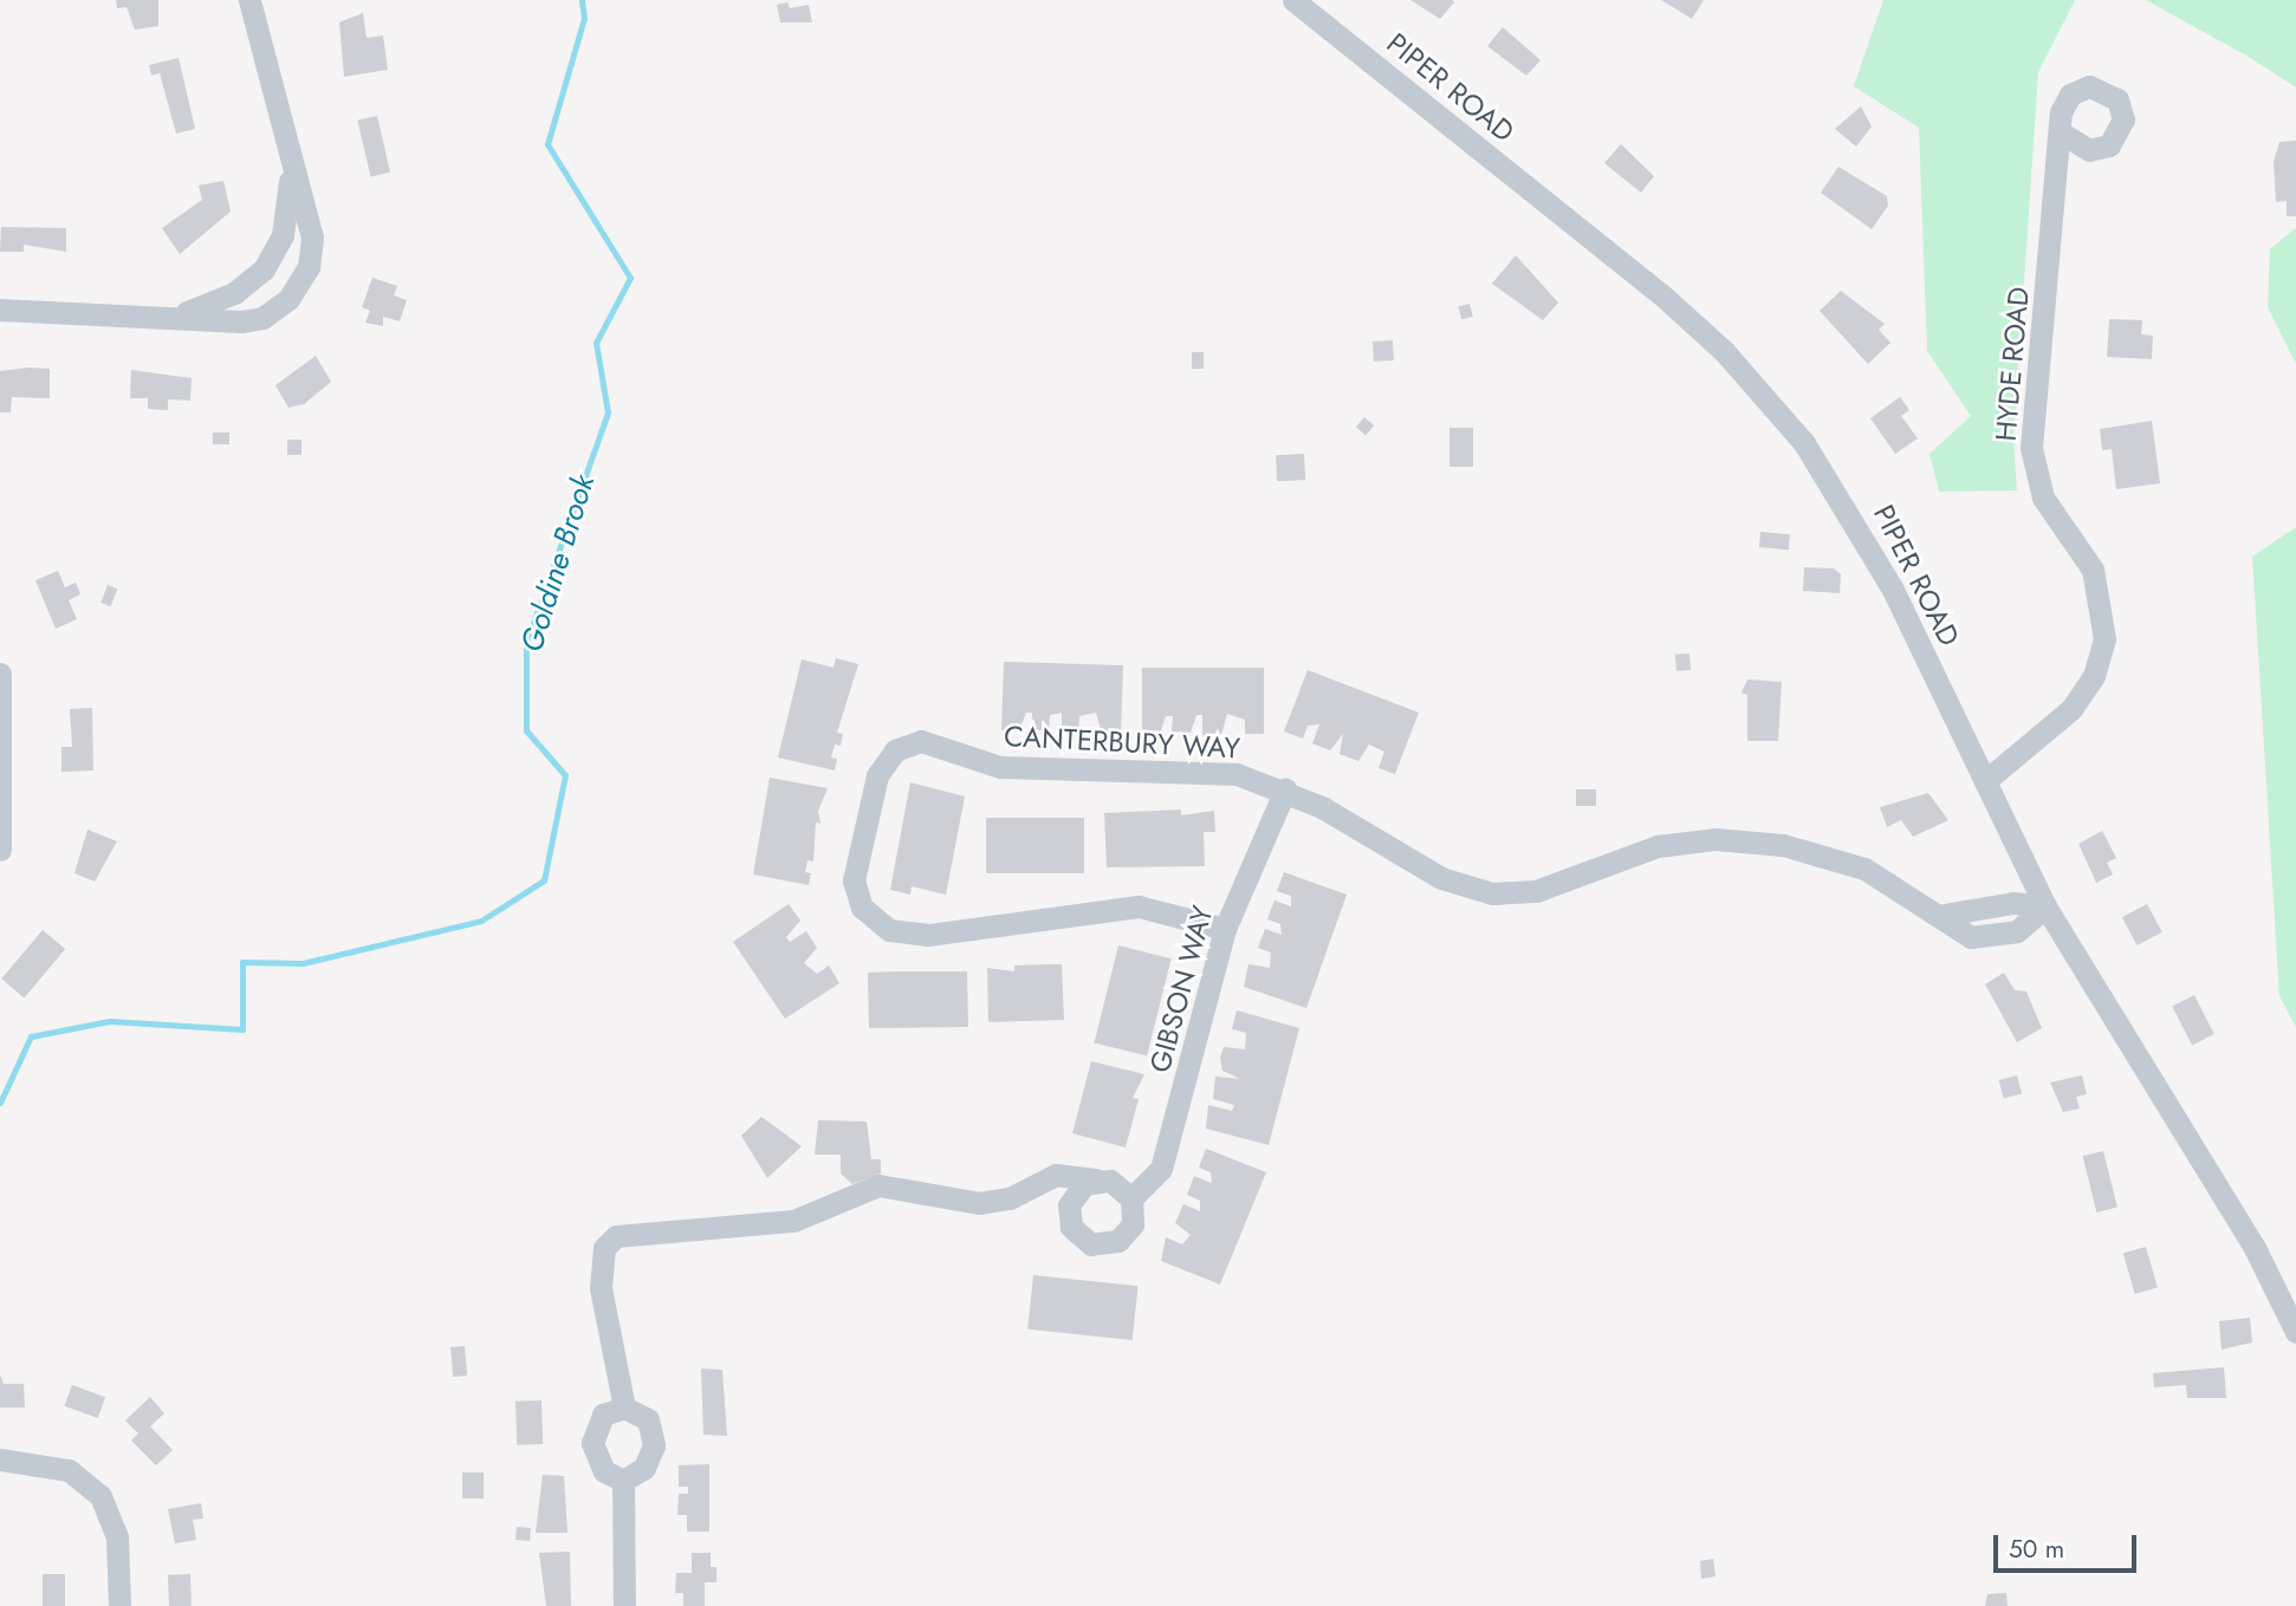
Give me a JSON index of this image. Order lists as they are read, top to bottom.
{
  "streets": {
    "street": [
      "PIPER ROAD",
      "HYDE ROAD",
      "CANTERBURY WAY",
      "GIBSON WAY"
    ]
  },
  "crossings": [
    ["PIPER ROAD", "HYDE ROAD"],
    ["PIPER ROAD", "CANTERBURY WAY"],
    ["CANTERBURY WAY", "GIBSON WAY"]
  ],
  "water": ["Goldine Brook"],
  "scale_bar": "50 m"
}
